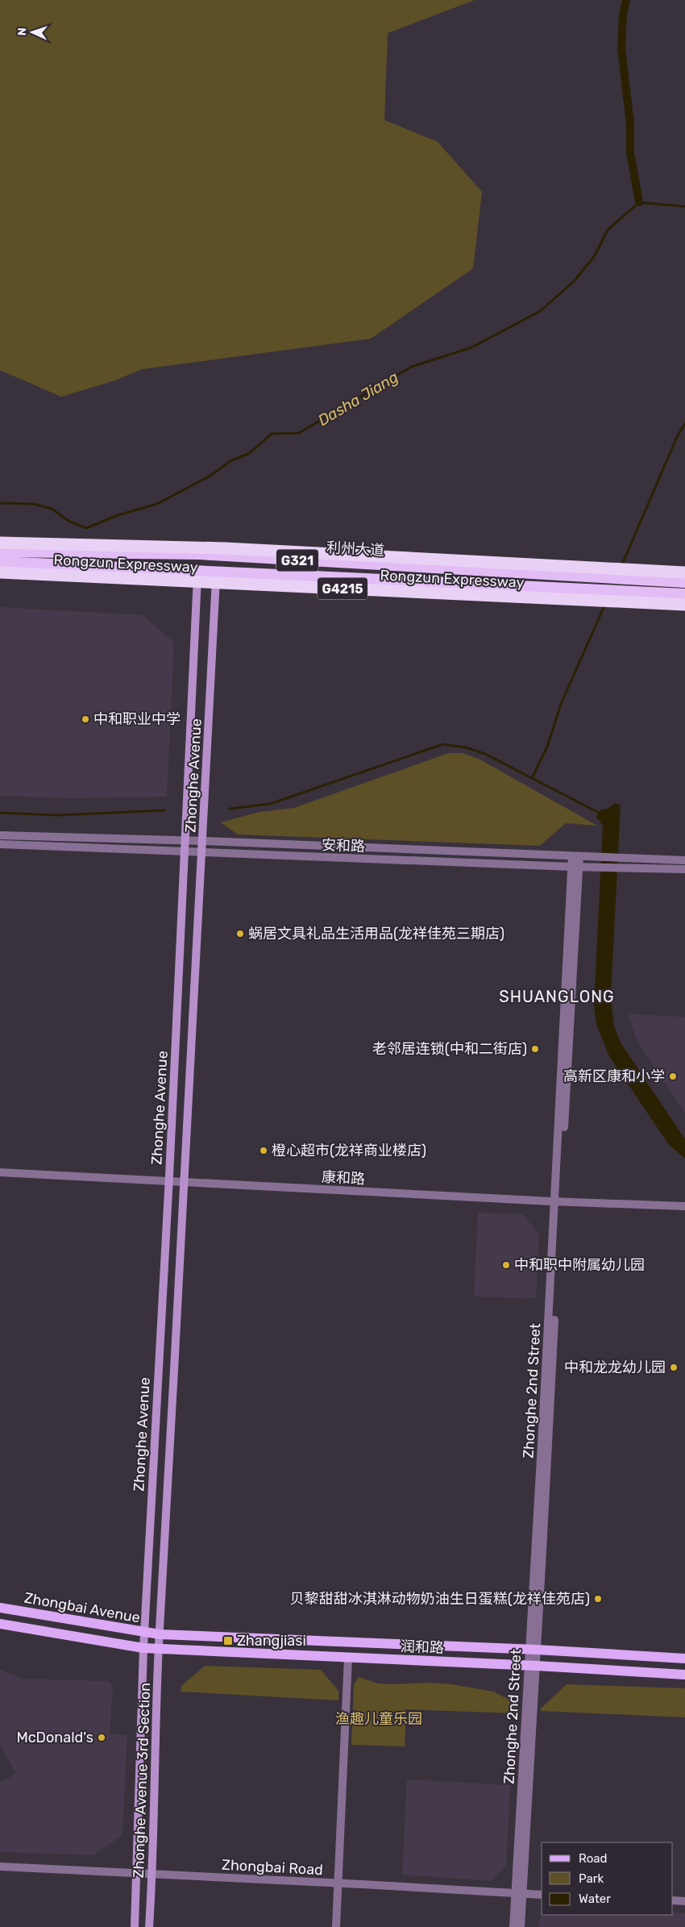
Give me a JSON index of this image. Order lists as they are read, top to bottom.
{
  "streets": {
    "highway": [
      "利州大道",
      "G321",
      "Rongzun Expressway",
      "G4215"
    ],
    "main road": [
      "Zhonghe Avenue",
      "Zhongbai Avenue",
      "润和路",
      "Zhonghe Avenue 3rd Section"
    ],
    "street": [
      "安和路",
      "康和路",
      "Zhonghe 2nd Street",
      "Zhongbai Road"
    ]
  },
  "crossings": [
    ["利州大道", "Zhonghe Avenue"],
    ["Zhonghe Avenue", "安和路"],
    ["Zhonghe Avenue", "康和路"],
    ["Zhonghe Avenue", "Zhongbai Avenue"],
    ["Zhonghe Avenue", "润和路"],
    ["Zhonghe Avenue", "Zhonghe Avenue 3rd Section"],
    ["安和路", "Zhonghe 2nd Street"],
    ["康和路", "Zhonghe 2nd Street"],
    ["Zhonghe 2nd Street", "润和路"],
    ["Zhonghe 2nd Street", "Zhongbai Road"],
    ["Zhongbai Avenue", "润和路"],
    ["Zhongbai Avenue", "Zhonghe Avenue 3rd Section"],
    ["润和路", "Zhonghe Avenue 3rd Section"],
    ["Zhonghe Avenue 3rd Section", "Zhongbai Road"]
  ],
  "districts": ["SHUANGLONG"],
  "water": ["Dasha Jiang"],
  "parks": ["渔趣儿童乐园"],
  "places": {
    "other": [
      "中和职业中学",
      "蜗居文具礼品生活用品(龙祥佳苑三期店)",
      "老邻居连锁(中和二街店)",
      "高新区康和小学",
      "橙心超市(龙祥商业楼店)",
      "中和职中附属幼儿园",
      "中和龙龙幼儿园",
      "贝黎甜甜冰淇淋动物奶油生日蛋糕(龙祥佳苑店)",
      "McDonald's"
    ],
    "transit": ["Zhangjiasi"]
  },
  "legend": ["Road", "Park", "Water"],
  "north": "left"
}
